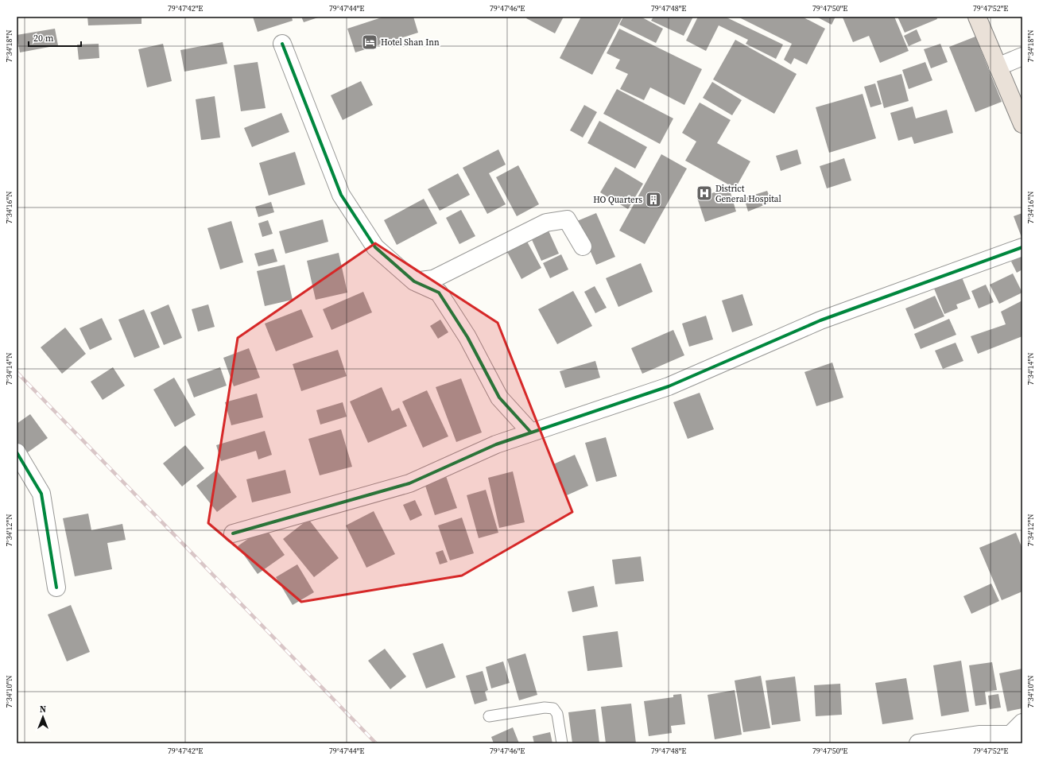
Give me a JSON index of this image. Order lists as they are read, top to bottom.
{
  "places": {
    "hotel": ["Hotel Shan Inn"],
    "hospital": ["District General Hospital"],
    "building": ["HO Quarters"]
  },
  "scale_bar": "20 m",
  "north": "top",
  "coordinates": [
    "79°47'42\"E",
    "79°47'44\"E",
    "79°47'46\"E",
    "79°47'48\"E",
    "79°47'50\"E",
    "79°47'52\"E",
    "7°34'18\"N",
    "7°34'16\"N",
    "7°34'14\"N",
    "7°34'12\"N",
    "7°34'10\"N"
  ]
}
